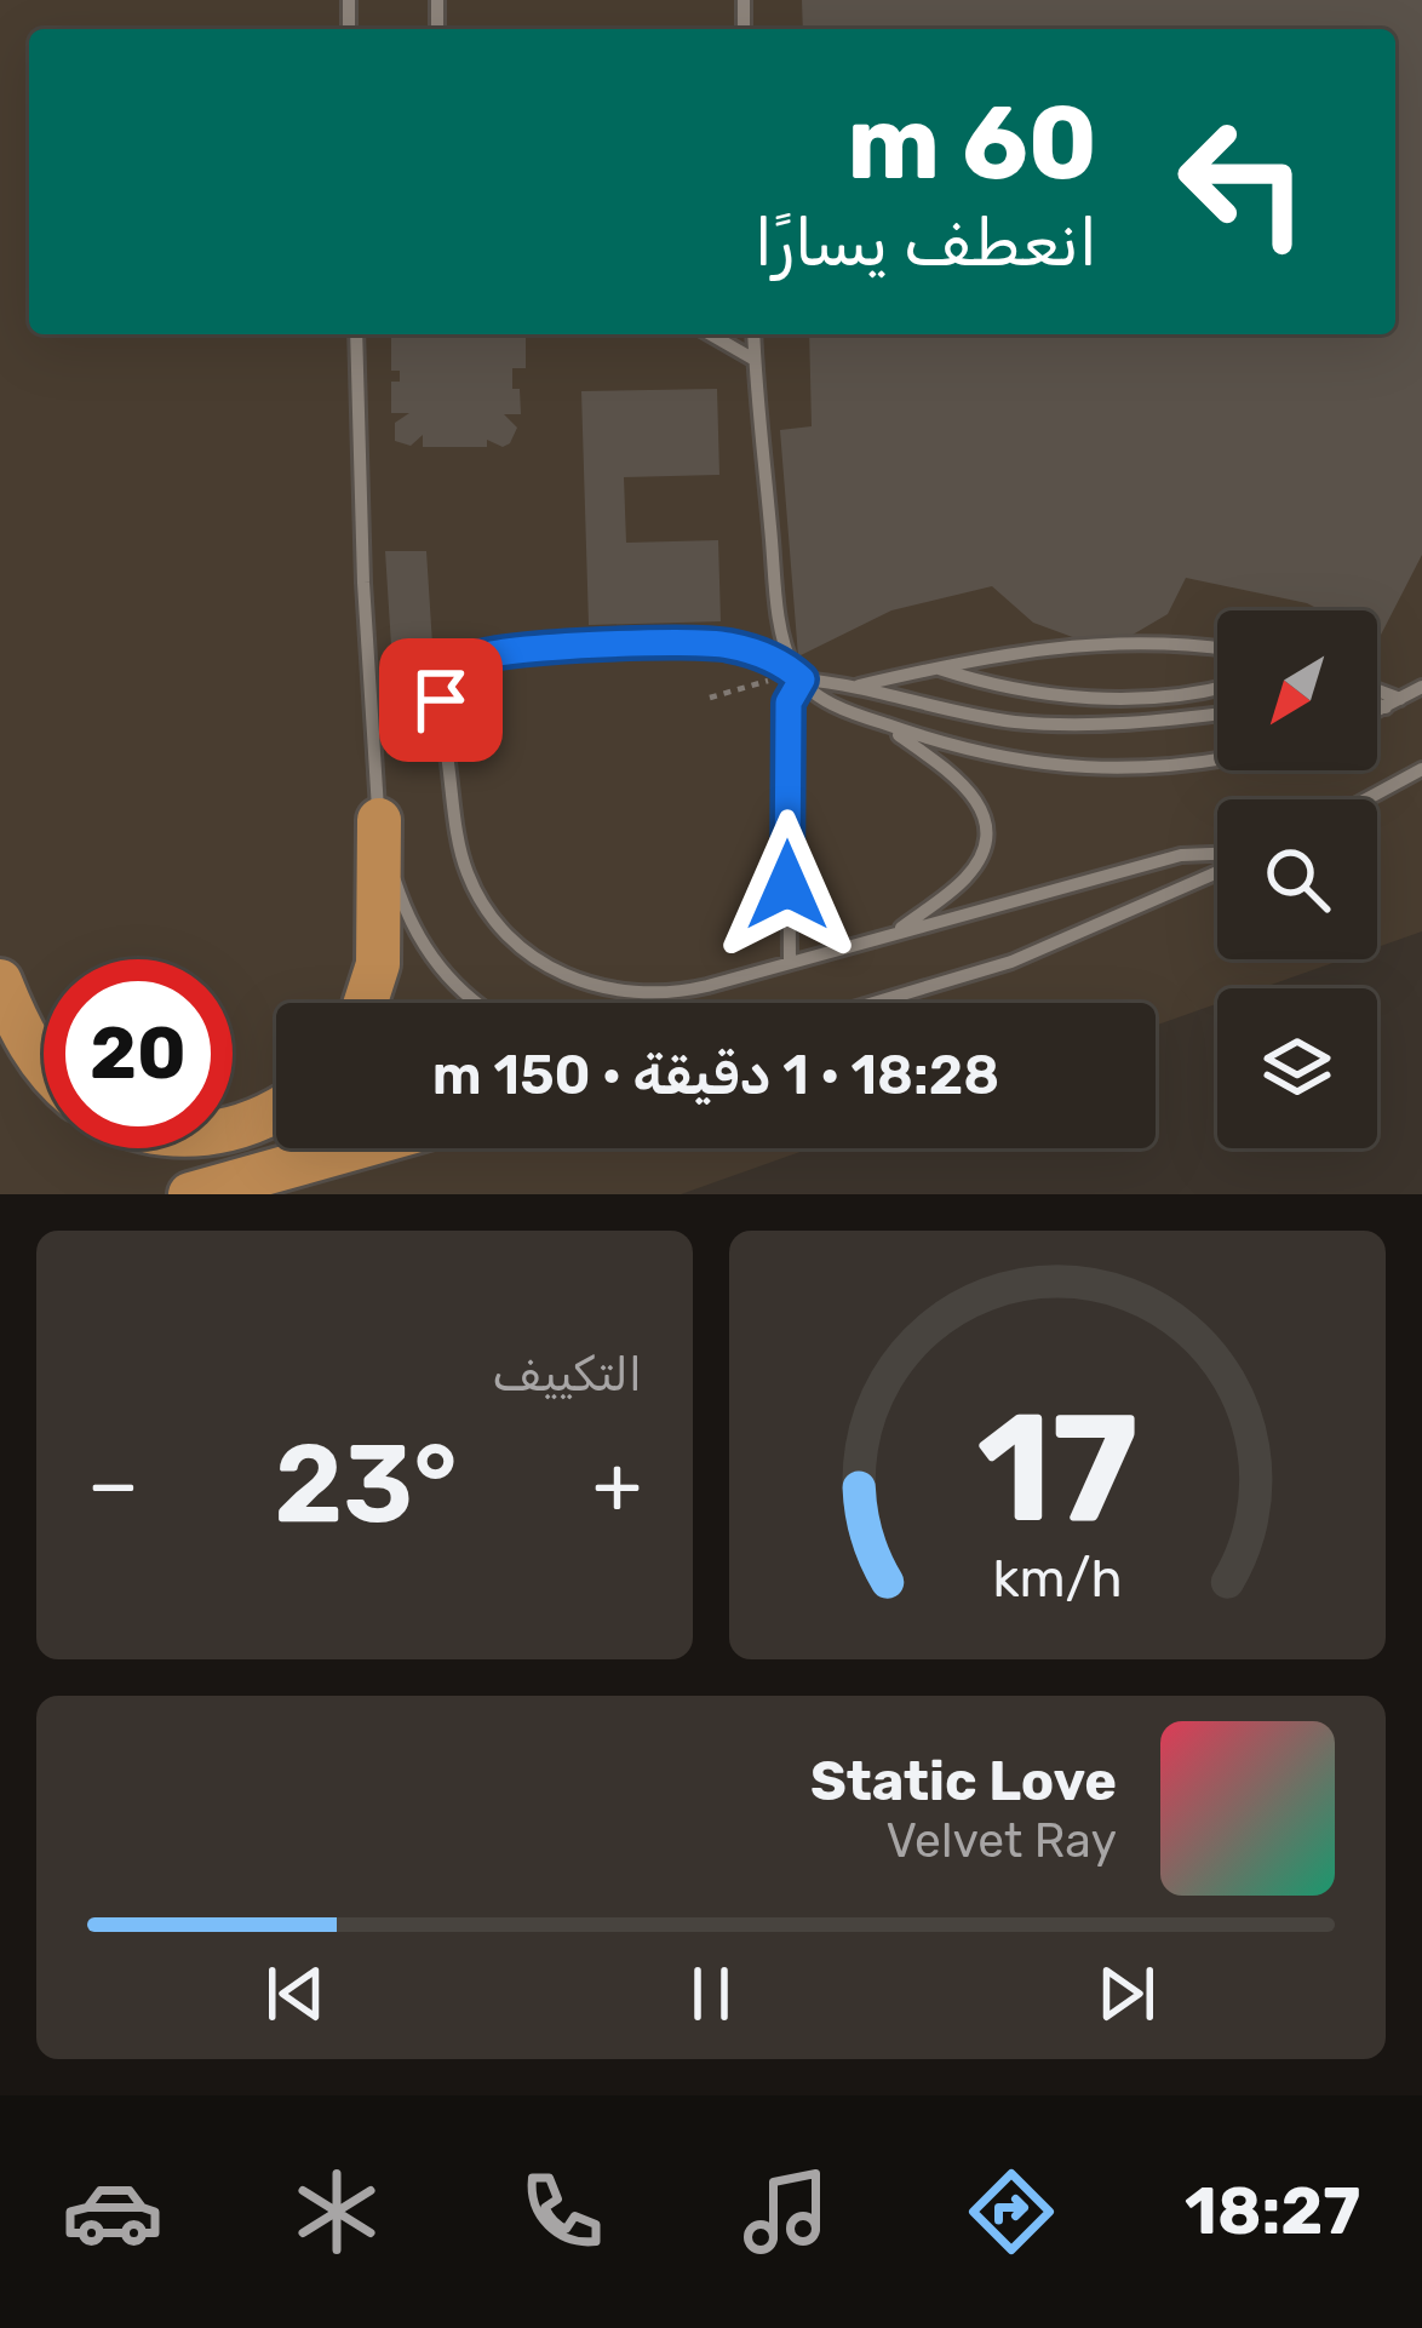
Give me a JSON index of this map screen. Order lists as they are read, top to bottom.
{
  "north": "bottom left",
  "page": {
    "turn": ["60 m", "انعطف يسارًا"],
    "limit": "20",
    "trip": "18:28 · 1 دقيقة · 150 m",
    "tile": "التكييف",
    "heat": ["−", "23°", "+"],
    "song": ["Static Love", "Velvet Ray"],
    "tabs": "18:27",
    "gauge": ["17", "km/h"]
  }
}
